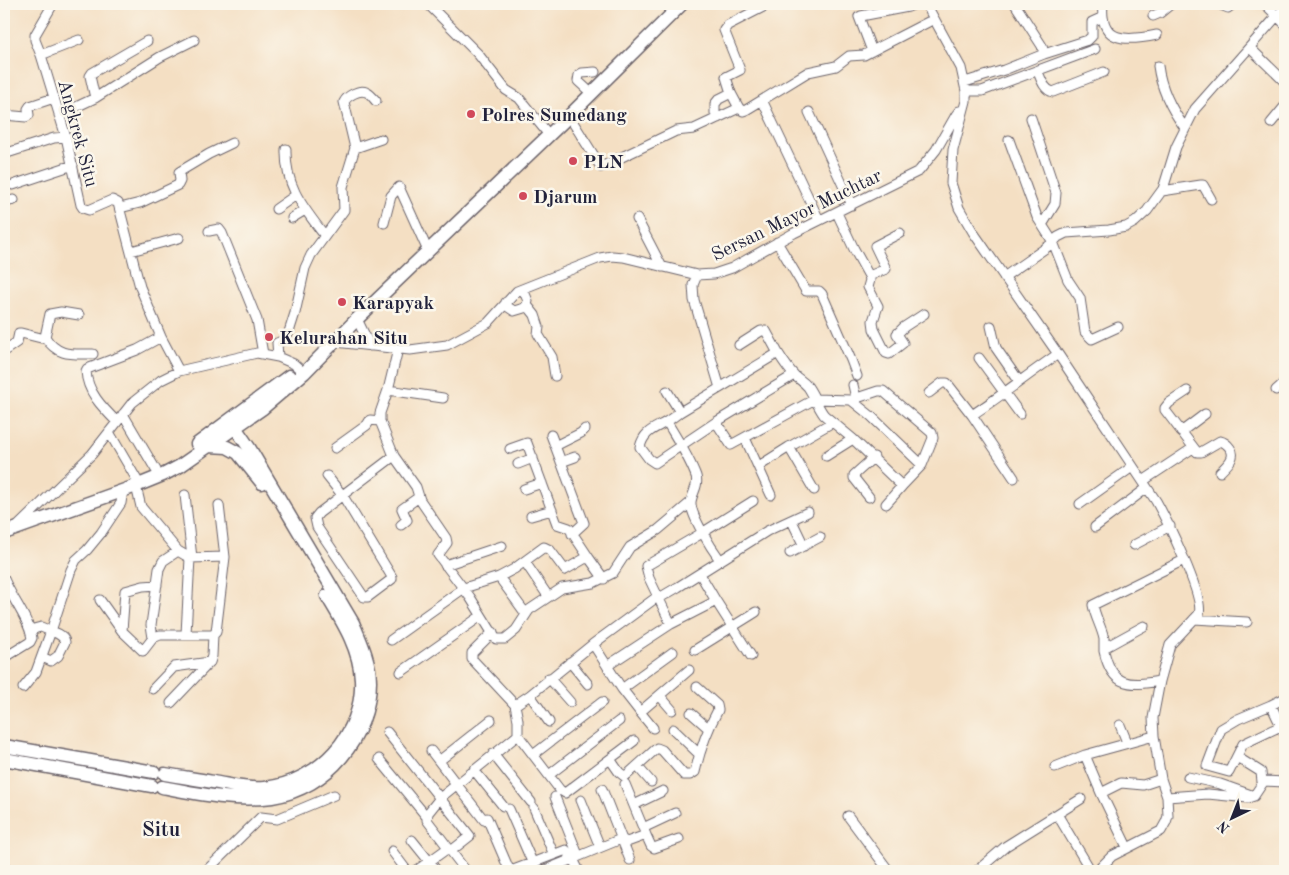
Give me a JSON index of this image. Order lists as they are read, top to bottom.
{
  "streets": {
    "street": ["Angkrek Situ", "Sersan Mayor Muchtar"]
  },
  "districts": ["Situ"],
  "places": [
    "Polres Sumedang",
    "PLN",
    "Djarum",
    "Karapyak",
    "Kelurahan Situ"
  ],
  "north": "bottom left"
}
